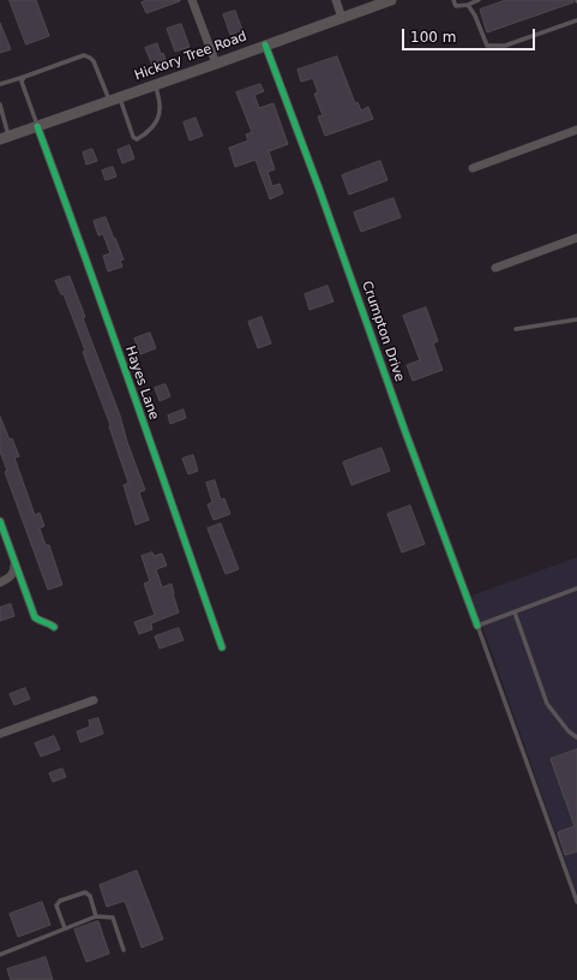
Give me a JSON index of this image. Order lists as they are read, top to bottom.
{
  "streets": {
    "street": ["Hickory Tree Road", "Crumpton Drive", "Hayes Lane"]
  },
  "crossings": [
    ["Hickory Tree Road", "Crumpton Drive"],
    ["Hickory Tree Road", "Hayes Lane"]
  ],
  "scale_bar": "100 m"
}
